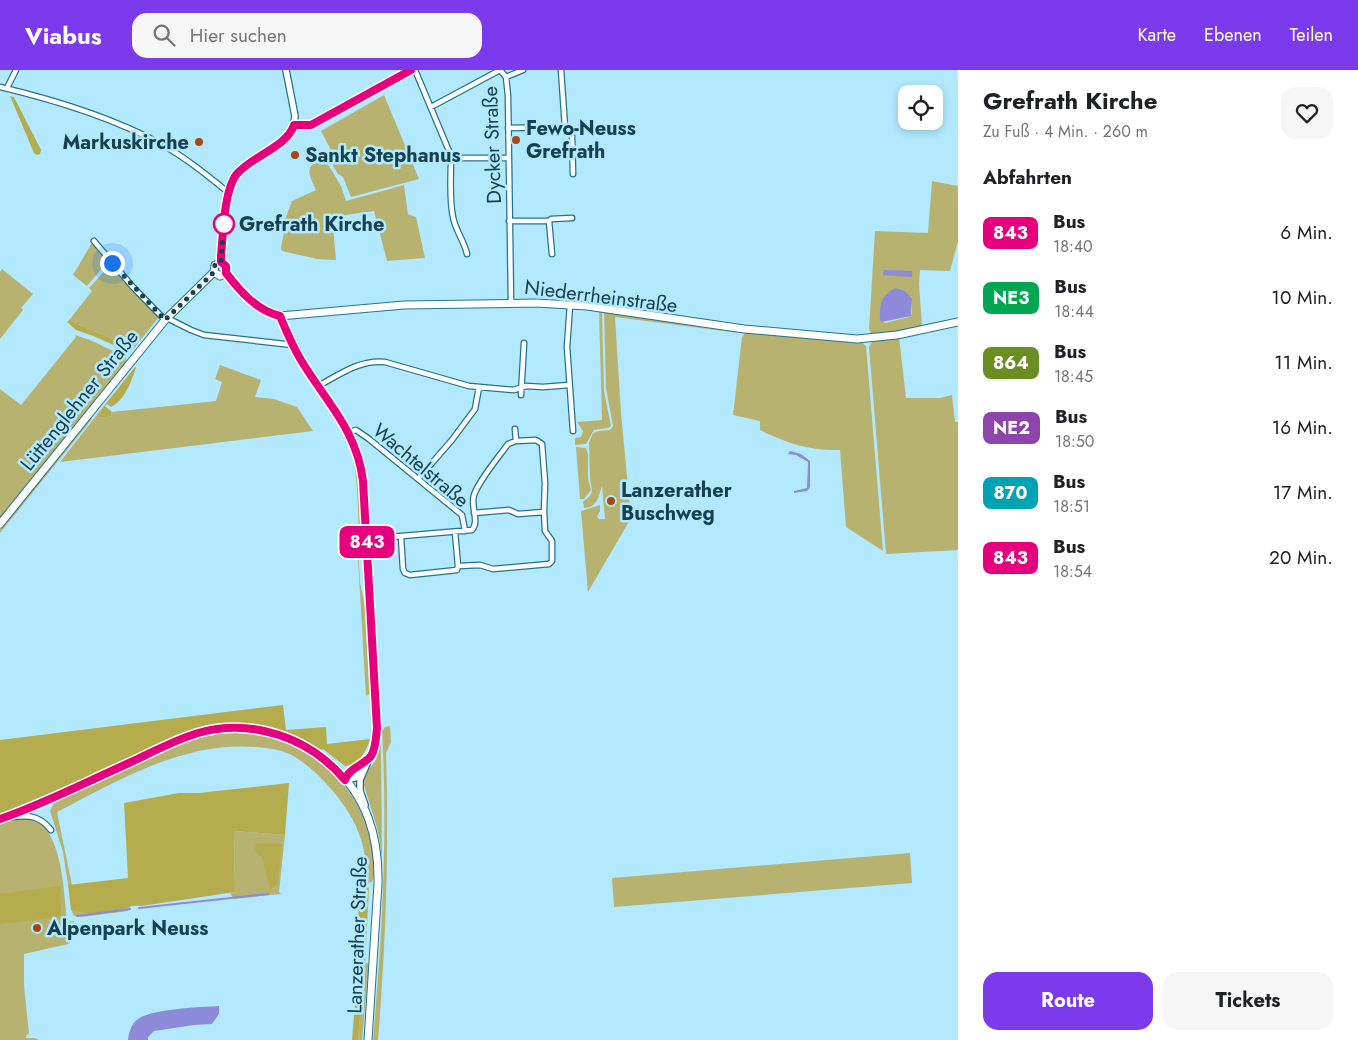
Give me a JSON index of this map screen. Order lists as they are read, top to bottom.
{
  "streets": {
    "main road": ["Niederrheinstraße", "Lüttenglehner Straße", "Lanzerather Straße"],
    "street": ["Dycker Straße", "Wachtelstraße"]
  },
  "crossings": [
    ["Dycker Straße", "Niederrheinstraße"],
    ["Niederrheinstraße", "Lüttenglehner Straße"]
  ],
  "places": [
    "Fewo-Neuss Grefrath",
    "Markuskirche",
    "Sankt Stephanus",
    "Grefrath Kirche",
    "Lanzerather Buschweg",
    "Alpenpark Neuss"
  ],
  "lines": ["bus line 843"],
  "page": {
    "header": "Viabus",
    "search": "Hier suchen",
    "nav": ["Karte", "Ebenen", "Teilen"],
    "on_map": "843",
    "heading": [
      ["Grefrath Kirche", "Zu Fuß · 4 Min. · 260 m"],
      "Abfahrten"
    ],
    "list": [
      {
        "mark": "843",
        "name": "Bus",
        "note": "18:40",
        "value": "6 Min."
      },
      {
        "mark": "NE3",
        "name": "Bus",
        "note": "18:44",
        "value": "10 Min."
      },
      {
        "mark": "864",
        "name": "Bus",
        "note": "18:45",
        "value": "11 Min."
      },
      {
        "mark": "NE2",
        "name": "Bus",
        "note": "18:50",
        "value": "16 Min."
      },
      {
        "mark": "870",
        "name": "Bus",
        "note": "18:51",
        "value": "17 Min."
      },
      {
        "mark": "843",
        "name": "Bus",
        "note": "18:54",
        "value": "20 Min."
      }
    ],
    "buttons": ["Route", "Tickets"]
  }
}
